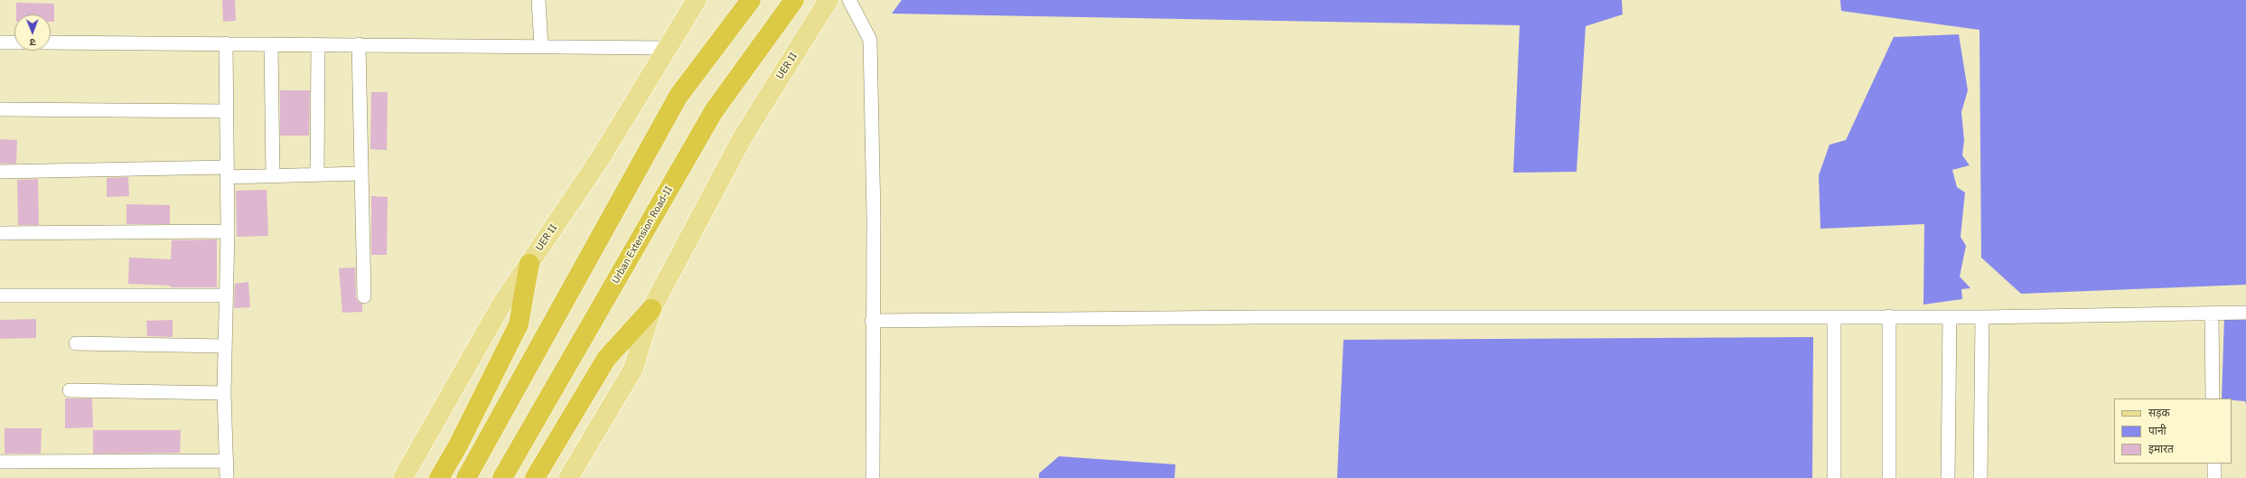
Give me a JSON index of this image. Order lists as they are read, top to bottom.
{
  "streets": {
    "highway": ["Urban Extension Road-II"],
    "main road": ["UER II"]
  },
  "legend": ["सड़क", "पानी", "इमारत"],
  "north": "bottom"
}
